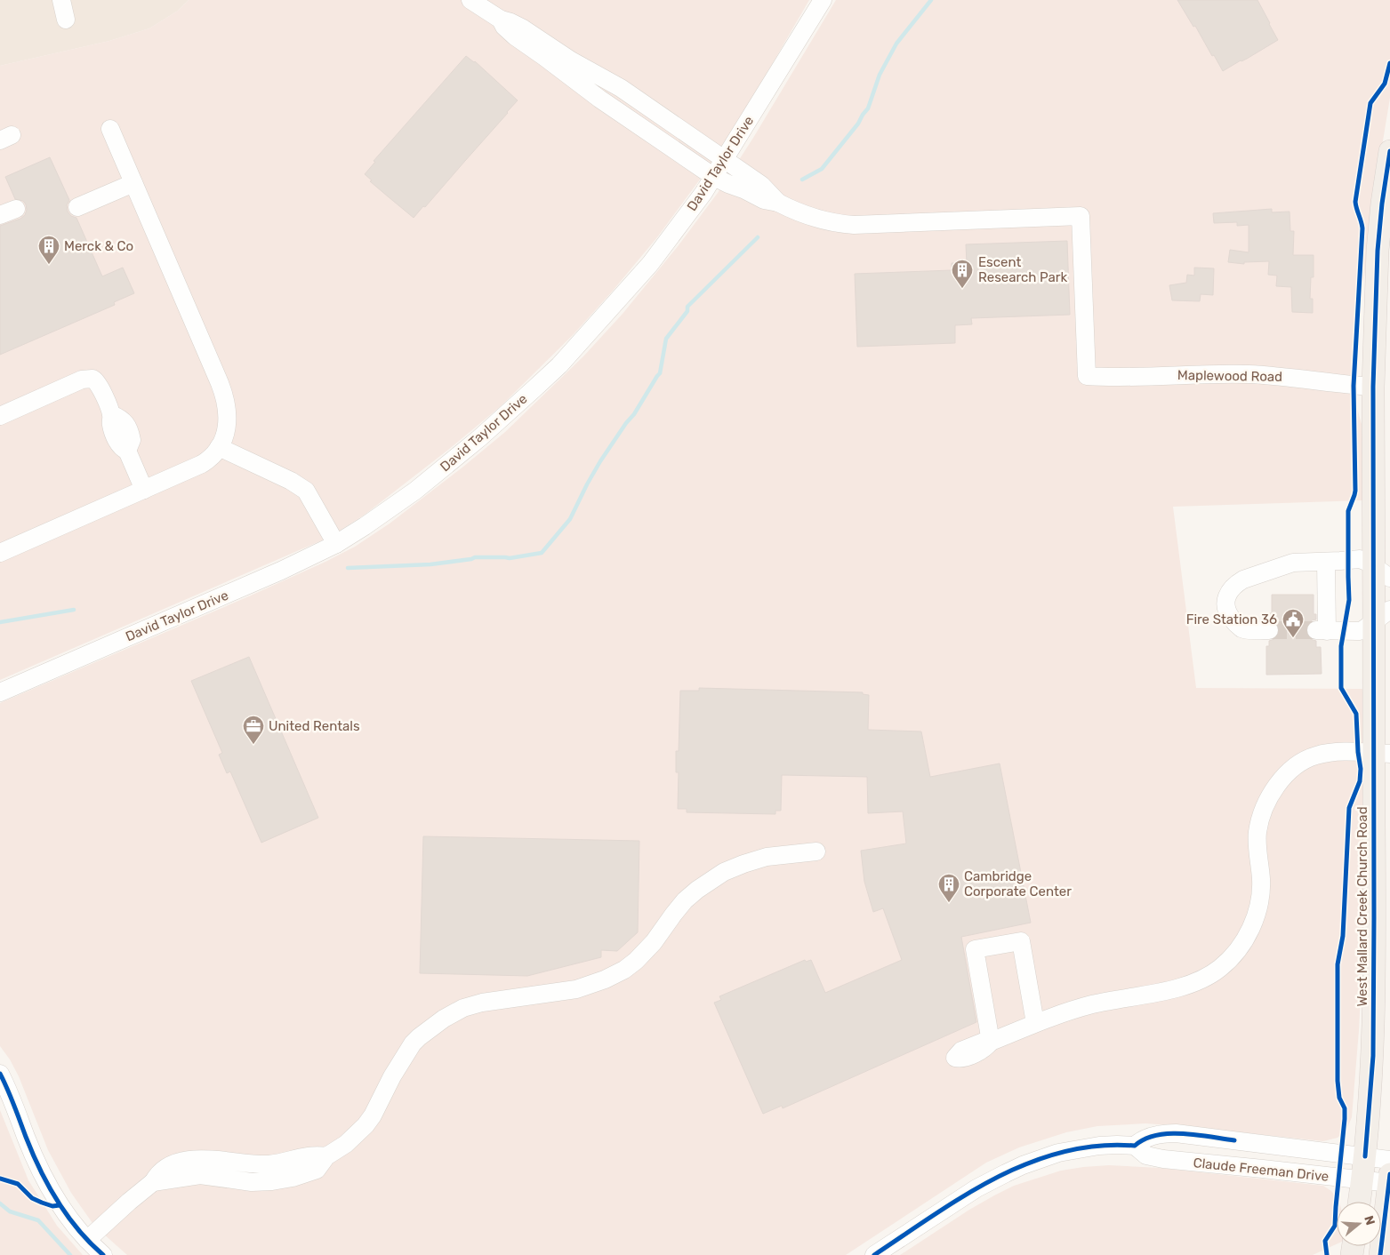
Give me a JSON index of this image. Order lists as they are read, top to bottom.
{
  "streets": {
    "main road": ["West Mallard Creek Church Road"],
    "street": ["David Taylor Drive", "Maplewood Road", "Claude Freeman Drive"]
  },
  "crossings": [
    ["Maplewood Road", "West Mallard Creek Church Road"],
    ["West Mallard Creek Church Road", "Claude Freeman Drive"]
  ],
  "places": {
    "building": ["Merck & Co", "Escent Research Park", "Cambridge Corporate Center"],
    "public building": ["Fire Station 36"],
    "office": ["United Rentals"]
  },
  "north": "right"
}
